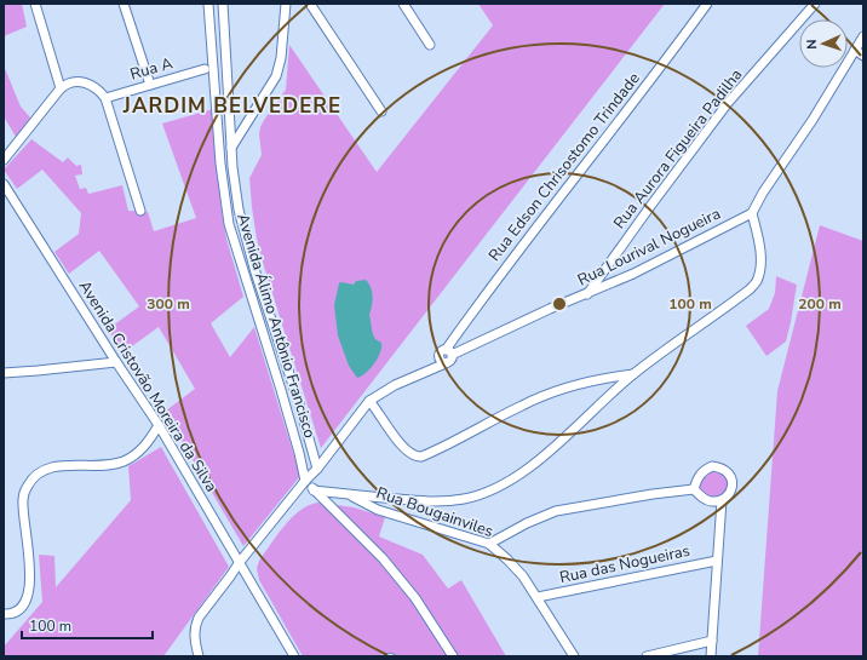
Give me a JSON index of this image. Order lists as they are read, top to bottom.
{
  "streets": {
    "street": [
      "Rua A",
      "Rua Aurora Figueira Padilha",
      "Rua Edson Chrisostomo Trindade",
      "Rua Lourival Nogueira",
      "Avenida Álimo Antônio Francisco",
      "Avenida Cristovão Moreira da Silva",
      "Rua Bougainviles",
      "Rua das Nogueiras"
    ]
  },
  "crossings": [
    ["Rua Aurora Figueira Padilha", "Rua Lourival Nogueira"],
    ["Rua Edson Chrisostomo Trindade", "Rua Lourival Nogueira"],
    ["Rua Bougainviles", "Rua das Nogueiras"]
  ],
  "districts": ["JARDIM BELVEDERE"],
  "scale_bar": "100 m",
  "north": "left",
  "rings": ["100 m", "200 m", "300 m"]
}
